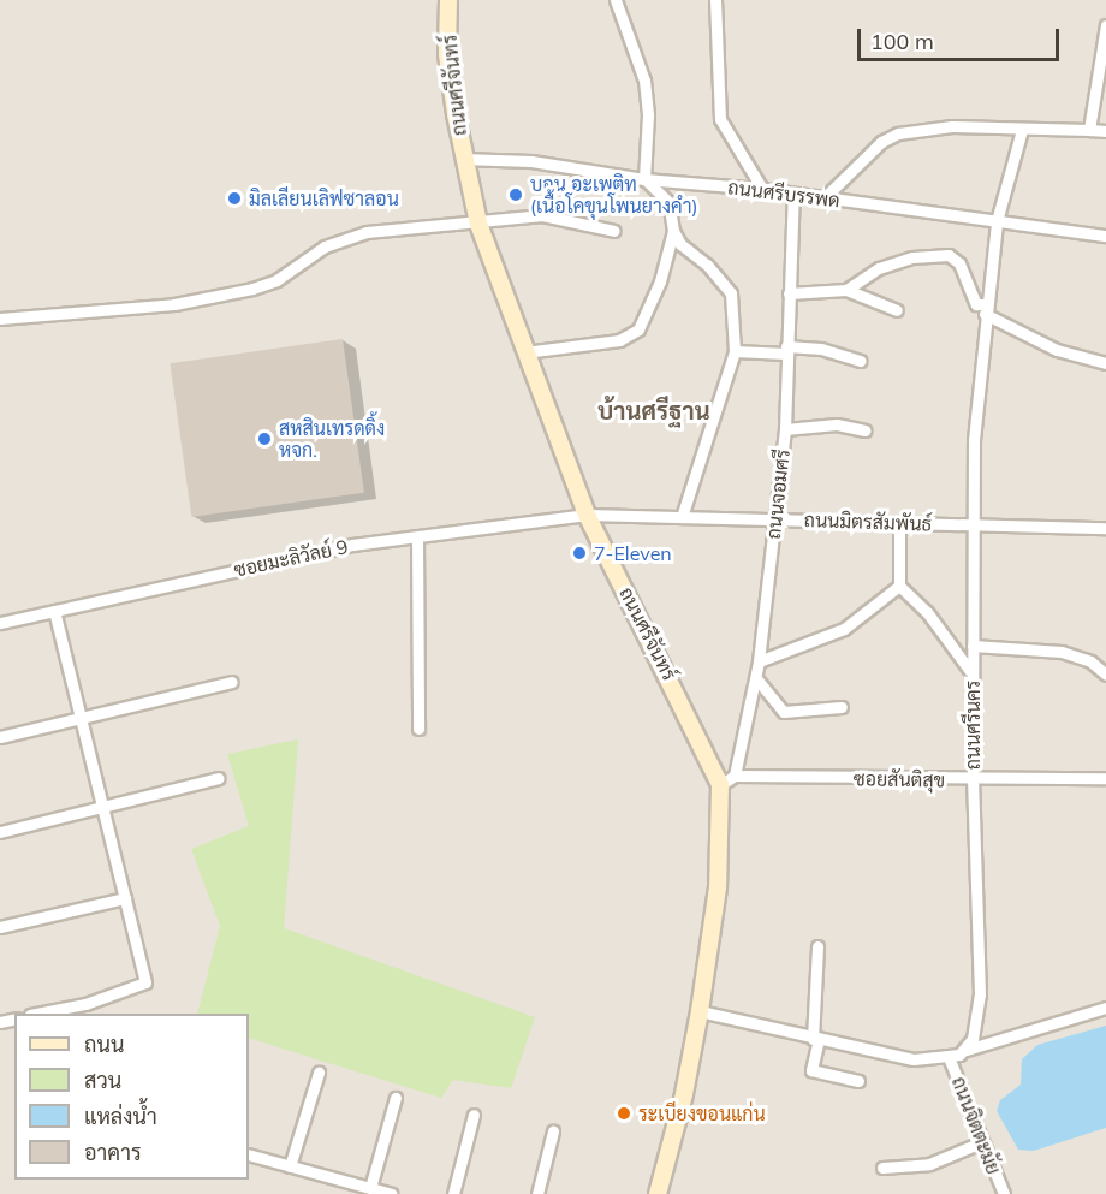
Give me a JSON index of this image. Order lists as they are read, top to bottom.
{
  "streets": {
    "main road": ["ถนนศรีจันทร์"],
    "street": [
      "ถนนศรีบรรพด",
      "ถนนจอมศรี",
      "ถนนมิตรสัมพันธ์",
      "ซอยมะลิวัลย์ 9",
      "ถนนศรีนคร",
      "ซอยสันติสุข",
      "ถนนจิตตะมัย"
    ]
  },
  "crossings": [
    ["ถนนศรีจันทร์", "ถนนศรีบรรพด"],
    ["ถนนศรีจันทร์", "ถนนจอมศรี"],
    ["ถนนศรีจันทร์", "ถนนมิตรสัมพันธ์"],
    ["ถนนศรีจันทร์", "ซอยมะลิวัลย์ 9"],
    ["ถนนศรีจันทร์", "ซอยสันติสุข"],
    ["ถนนศรีบรรพด", "ถนนจอมศรี"],
    ["ถนนศรีบรรพด", "ถนนศรีนคร"],
    ["ถนนจอมศรี", "ถนนมิตรสัมพันธ์"],
    ["ถนนจอมศรี", "ซอยสันติสุข"],
    ["ถนนมิตรสัมพันธ์", "ซอยมะลิวัลย์ 9"],
    ["ถนนมิตรสัมพันธ์", "ถนนศรีนคร"],
    ["ถนนศรีนคร", "ซอยสันติสุข"]
  ],
  "districts": ["บ้านศรีฐาน"],
  "places": [
    "บอน อะเพติท (เนื้อโคขุนโพนยางคำ)",
    "มิลเลียนเลิฟซาลอน",
    "สหสินเทรดดิ้ง หจก.",
    "7-Eleven",
    "ระเบียงขอนแก่น"
  ],
  "legend": [
    "ถนน",
    "สวน",
    "แหล่งน้ำ",
    "อาคาร"
  ],
  "scale_bar": "100 m"
}
